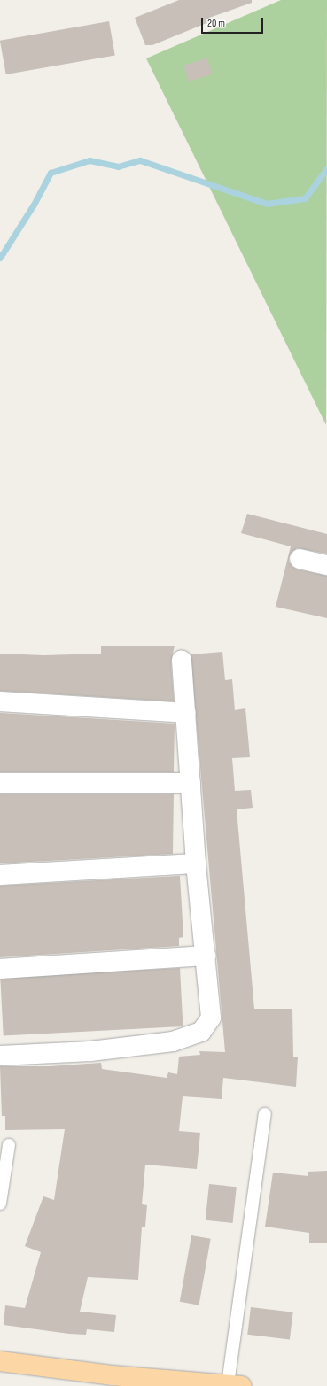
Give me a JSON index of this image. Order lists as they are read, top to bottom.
{
  "scale_bar": "20 m"
}
